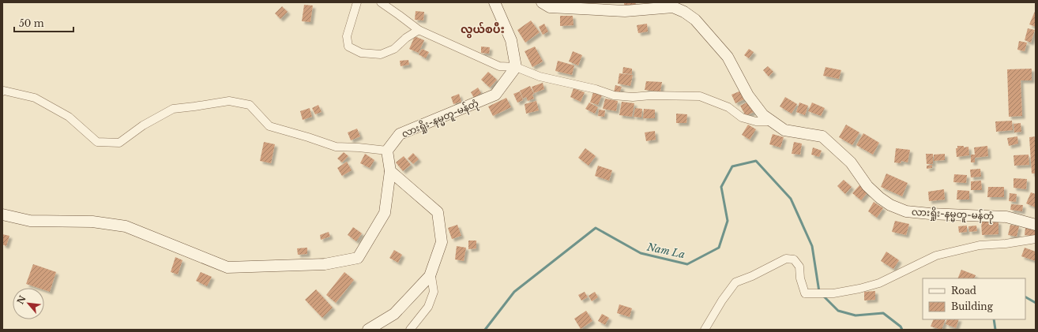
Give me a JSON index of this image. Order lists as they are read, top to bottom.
{
  "streets": {
    "main road": ["လားရှိုး-နမ္မတူ-မန်တုံ"]
  },
  "districts": ["လွယ်စပီး"],
  "water": ["Nam La"],
  "legend": ["Road", "Building"],
  "scale_bar": "50 m",
  "north": "top left"
}
